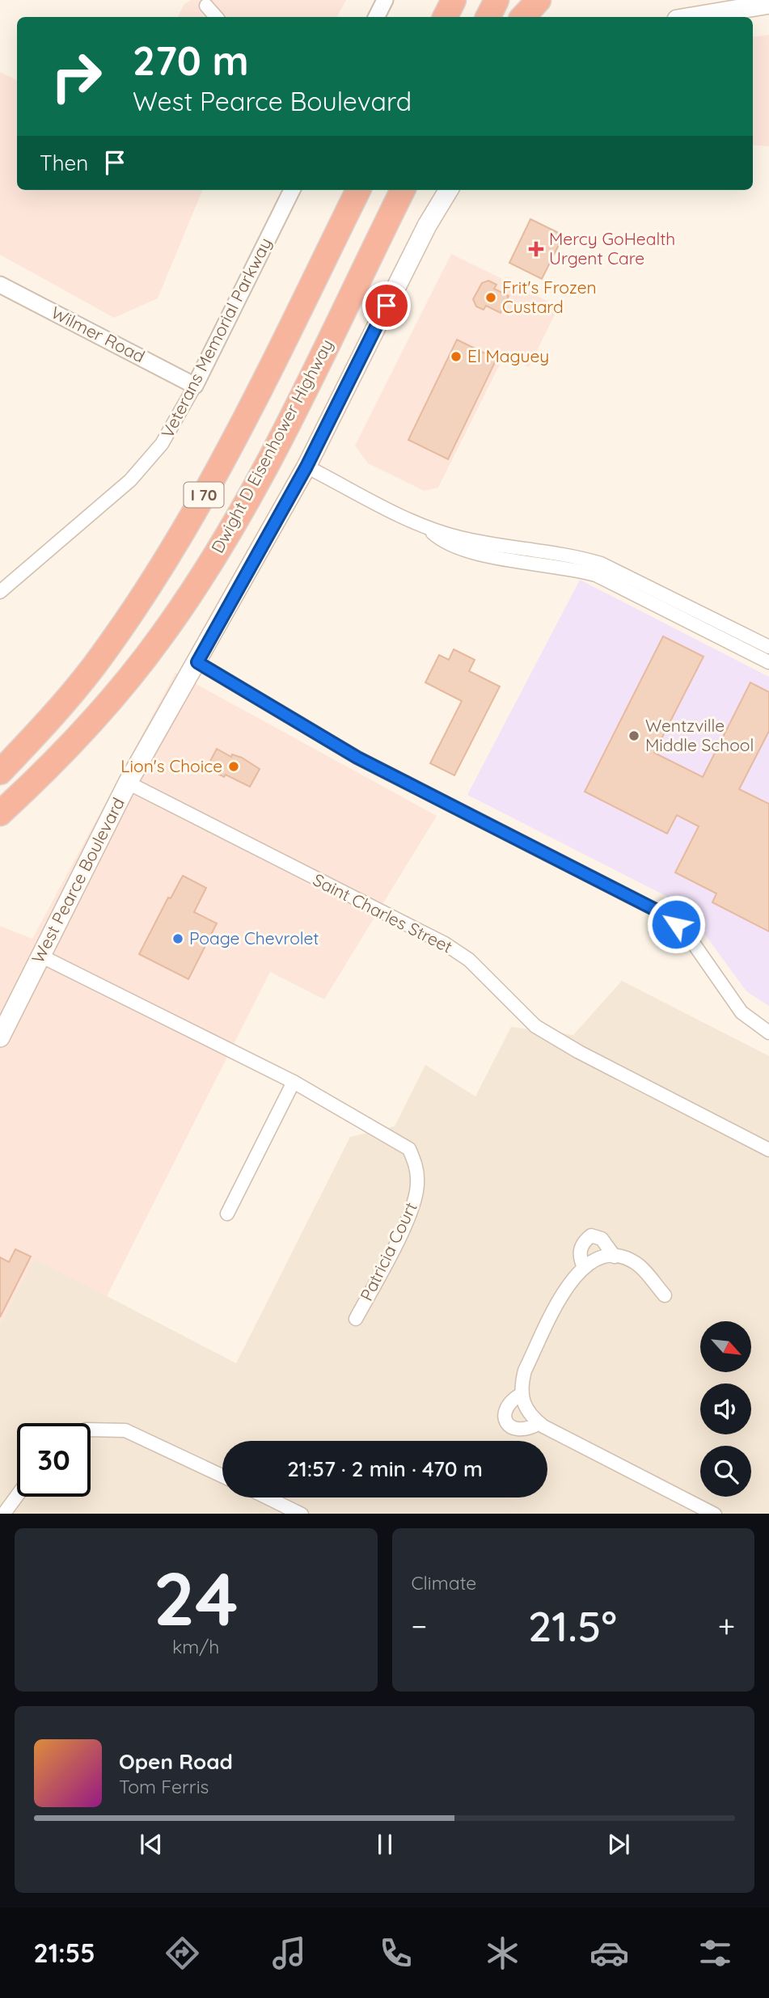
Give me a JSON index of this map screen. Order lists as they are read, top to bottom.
{
  "streets": {
    "highway": ["Dwight D Eisenhower Highway", "I 70"],
    "main road": ["West Pearce Boulevard"],
    "street": [
      "Wilmer Road",
      "Veterans Memorial Parkway",
      "Saint Charles Street",
      "Patricia Court"
    ]
  },
  "crossings": [
    ["Wilmer Road", "Veterans Memorial Parkway"],
    ["West Pearce Boulevard", "Saint Charles Street"],
    ["West Pearce Boulevard", "Patricia Court"]
  ],
  "places": {
    "health": ["Mercy GoHealth Urgent Care"],
    "other": [
      "Frit's Frozen Custard",
      "El Maguey",
      "Wentzville Middle School",
      "Lion's Choice",
      "Poage Chevrolet"
    ]
  },
  "north": "bottom right",
  "page": {
    "turn": ["270 m", "West Pearce Boulevard"],
    "then": "Then",
    "limit": "30",
    "trip": "21:57 · 2 min · 470 m",
    "tile": [
      ["24", "km/h"],
      "Climate"
    ],
    "heat": ["−", "21.5°", "+"],
    "song": ["Open Road", "Tom Ferris"],
    "tabs": "21:55"
  }
}
